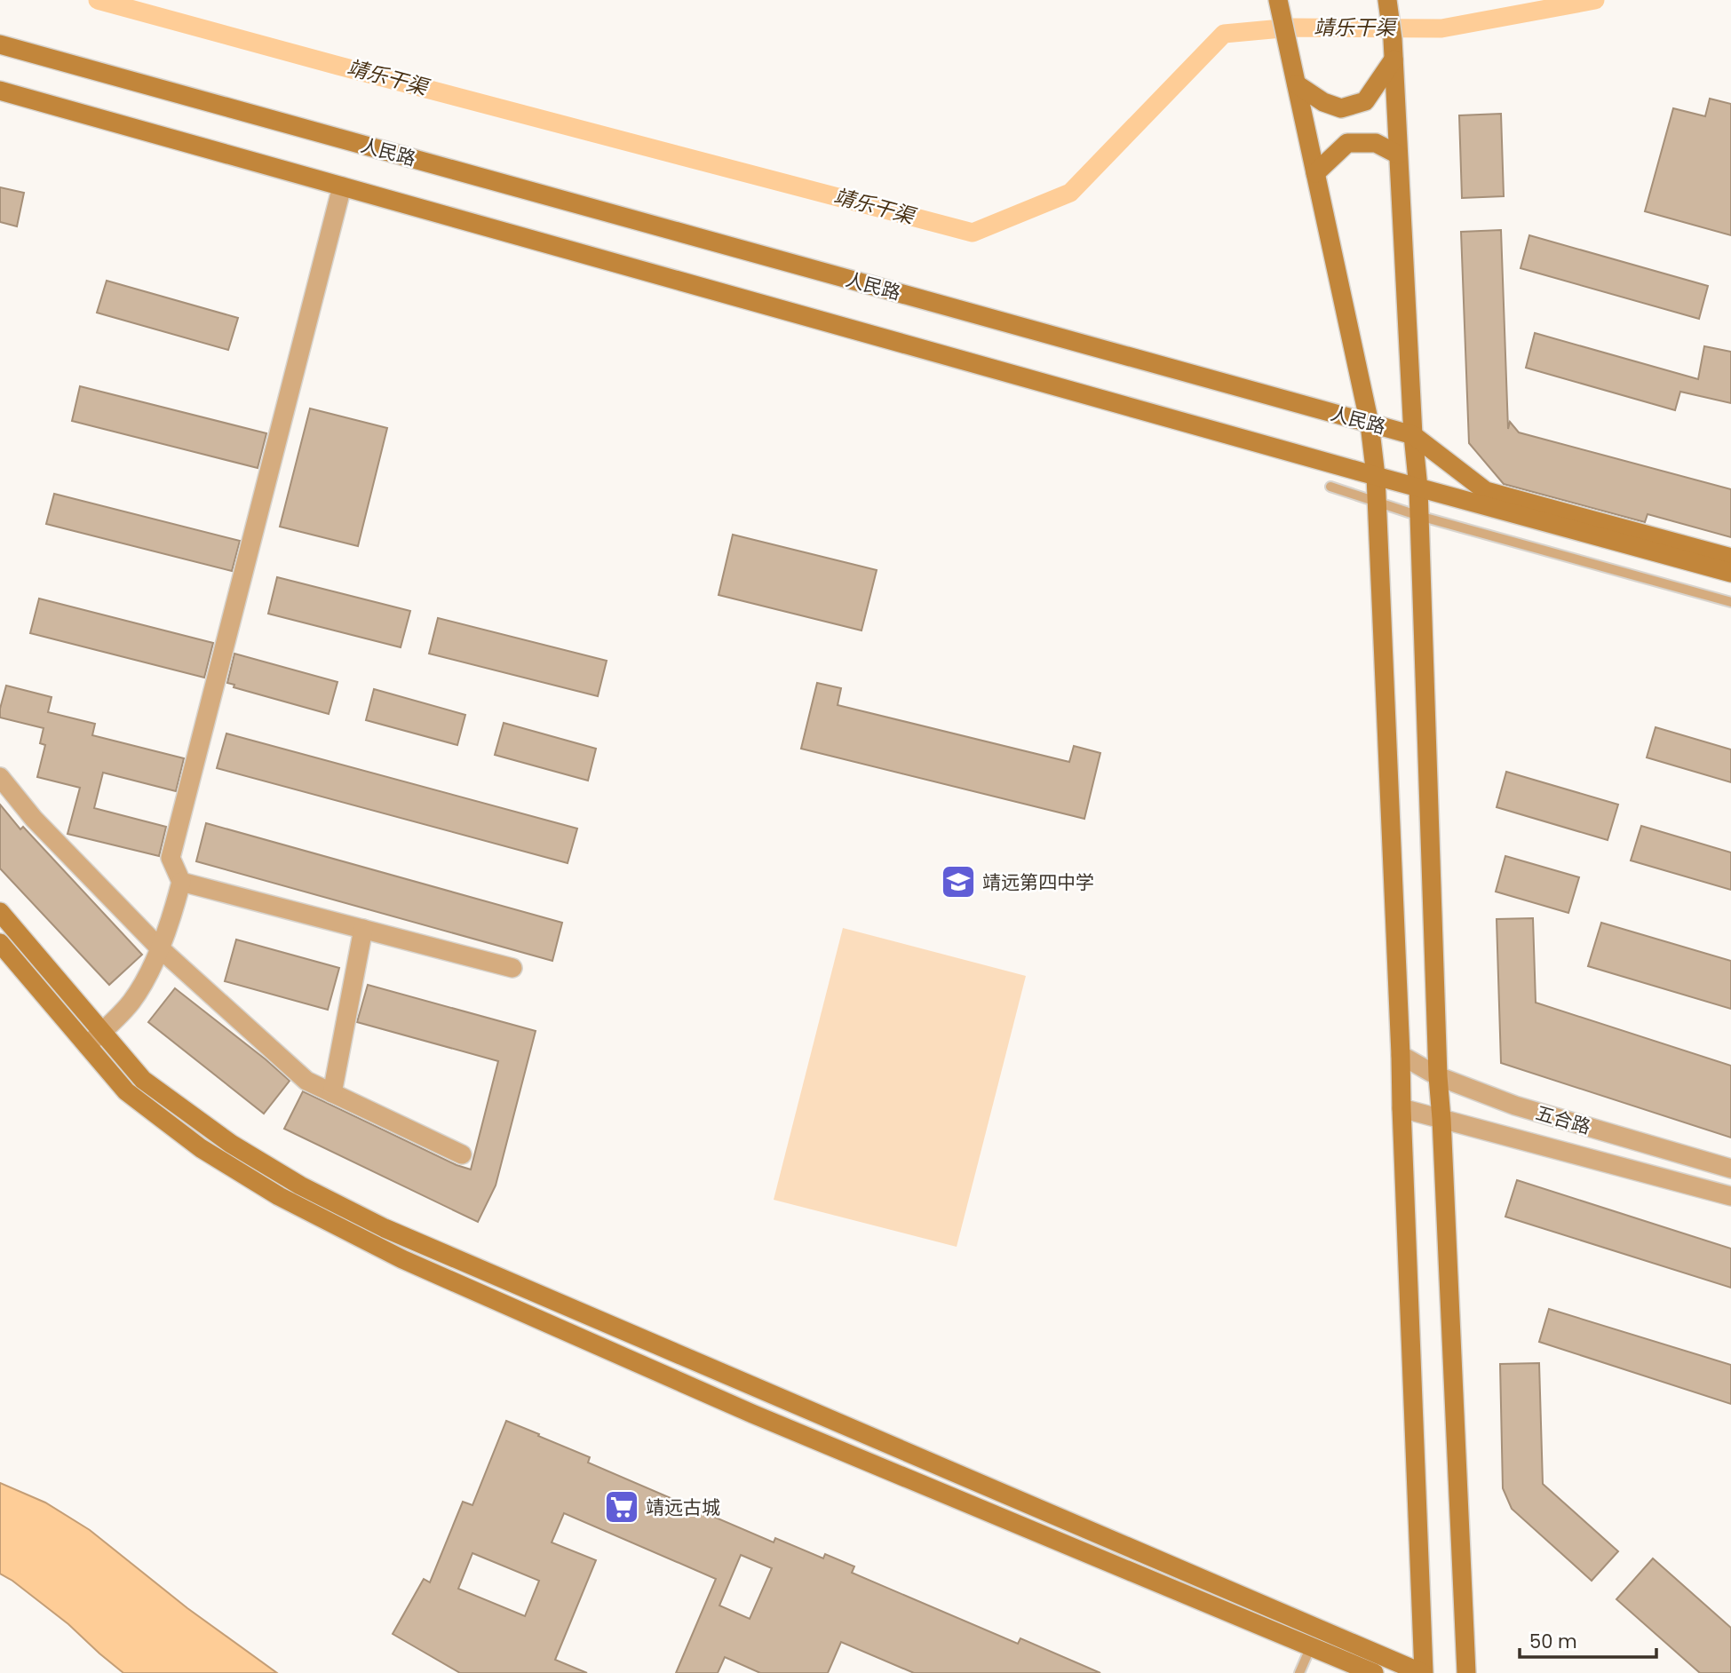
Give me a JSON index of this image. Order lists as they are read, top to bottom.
{
  "streets": {
    "main road": ["人民路"],
    "street": ["五合路"]
  },
  "water": ["靖乐干渠"],
  "places": {
    "school or university": ["靖远第四中学"],
    "supermarket": ["靖远古城"]
  },
  "scale_bar": "50 m"
}
